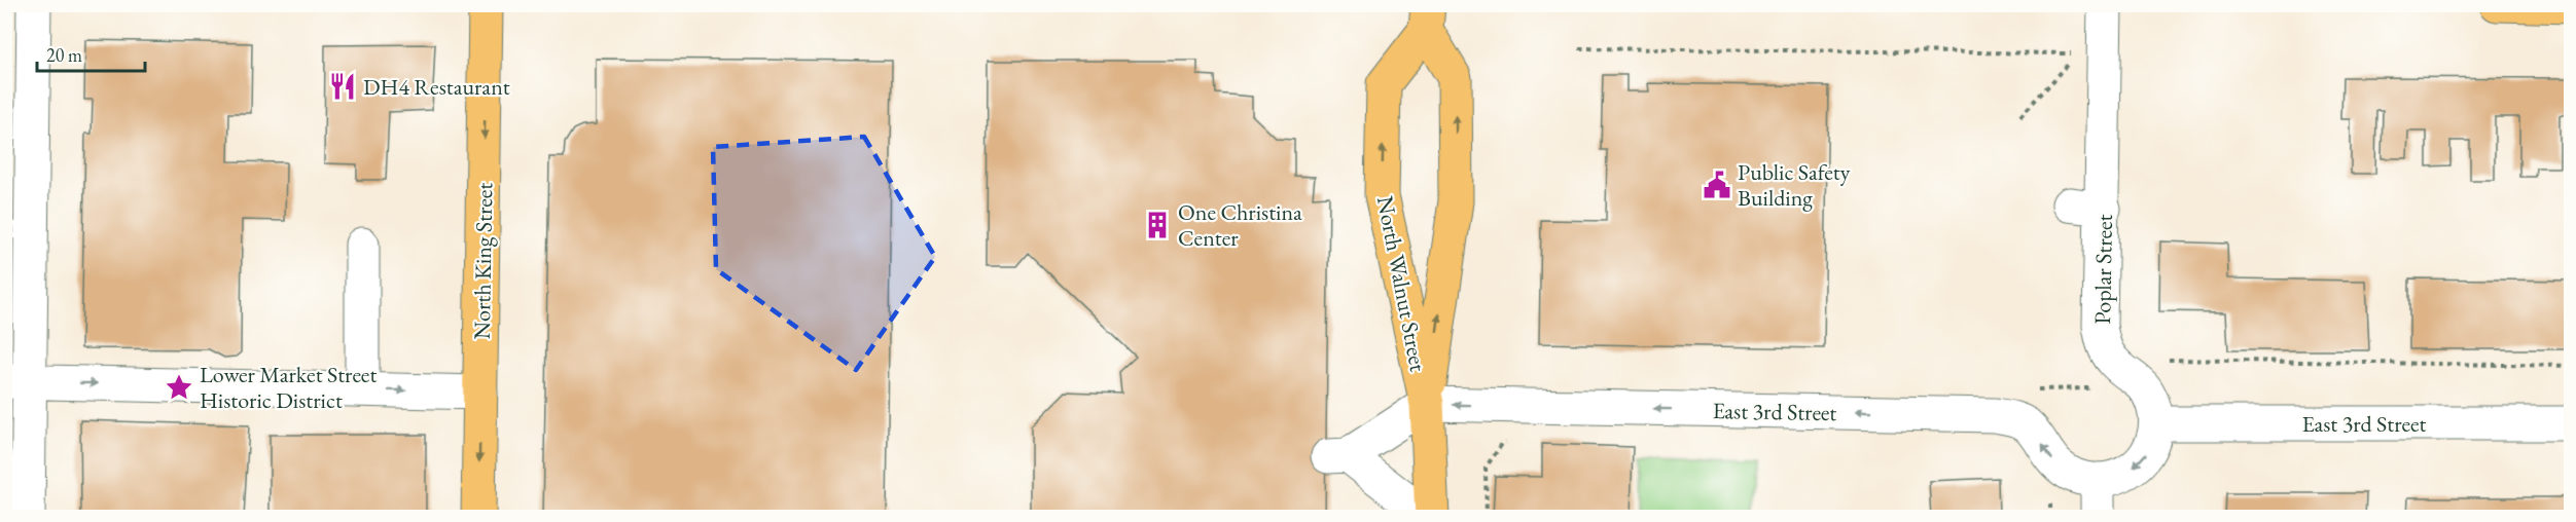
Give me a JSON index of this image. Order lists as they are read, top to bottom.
{
  "streets": {
    "main road": ["North King Street", "North Walnut Street"],
    "street": ["Poplar Street", "East 3rd Street"]
  },
  "crossings": [
    ["Poplar Street", "East 3rd Street"],
    ["North Walnut Street", "East 3rd Street"]
  ],
  "one_way": ["North King Street", "North Walnut Street", "East 3rd Street"],
  "places": {
    "restaurant": ["DH4 Restaurant"],
    "public building": ["Public Safety Building"],
    "building": ["One Christina Center"],
    "place": ["Lower Market Street Historic District"]
  },
  "scale_bar": "20 m"
}
